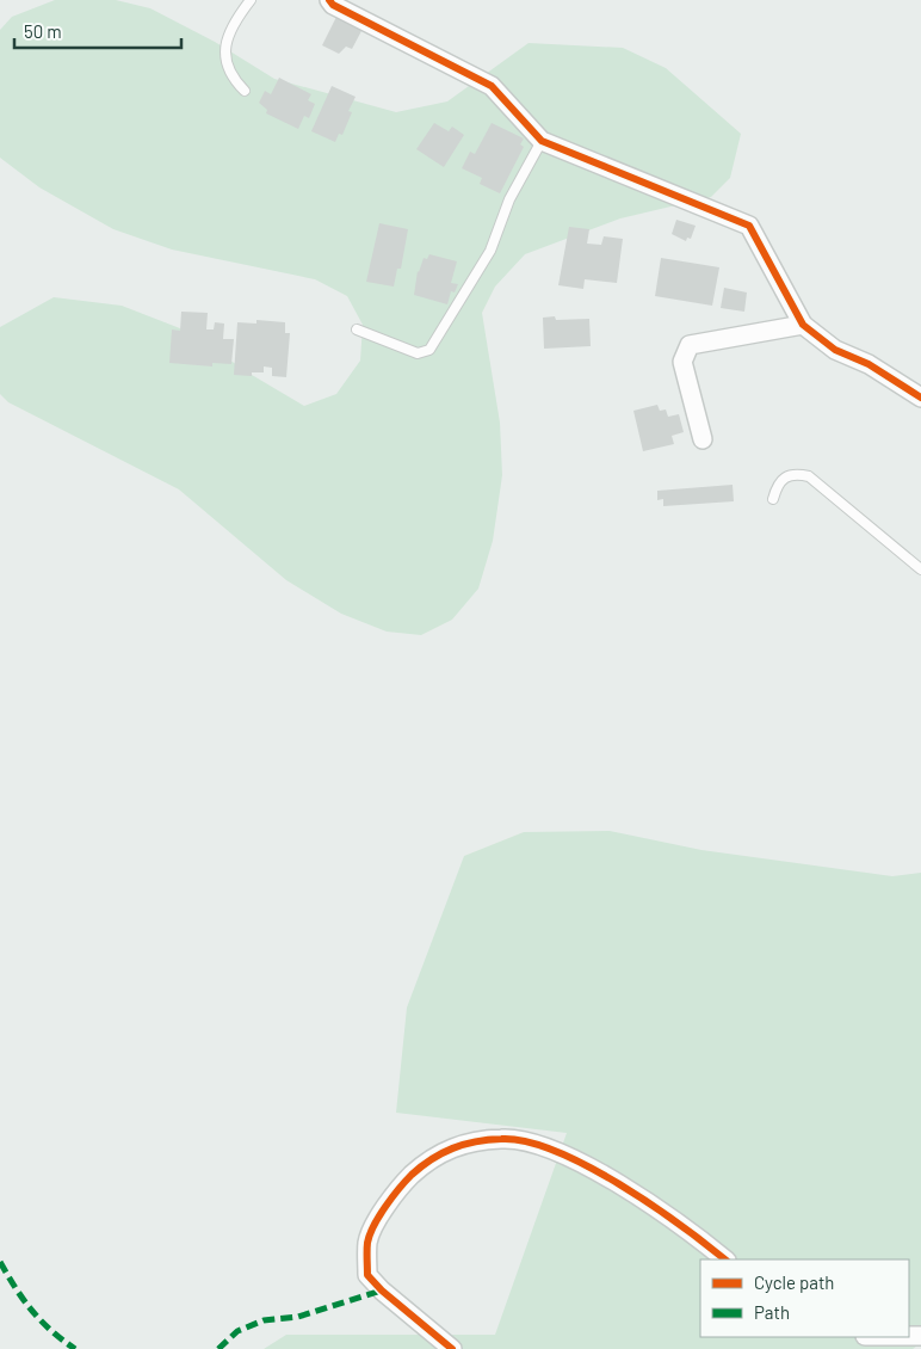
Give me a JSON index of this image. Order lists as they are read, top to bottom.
{
  "legend": ["Cycle path", "Path"],
  "scale_bar": "50 m"
}
